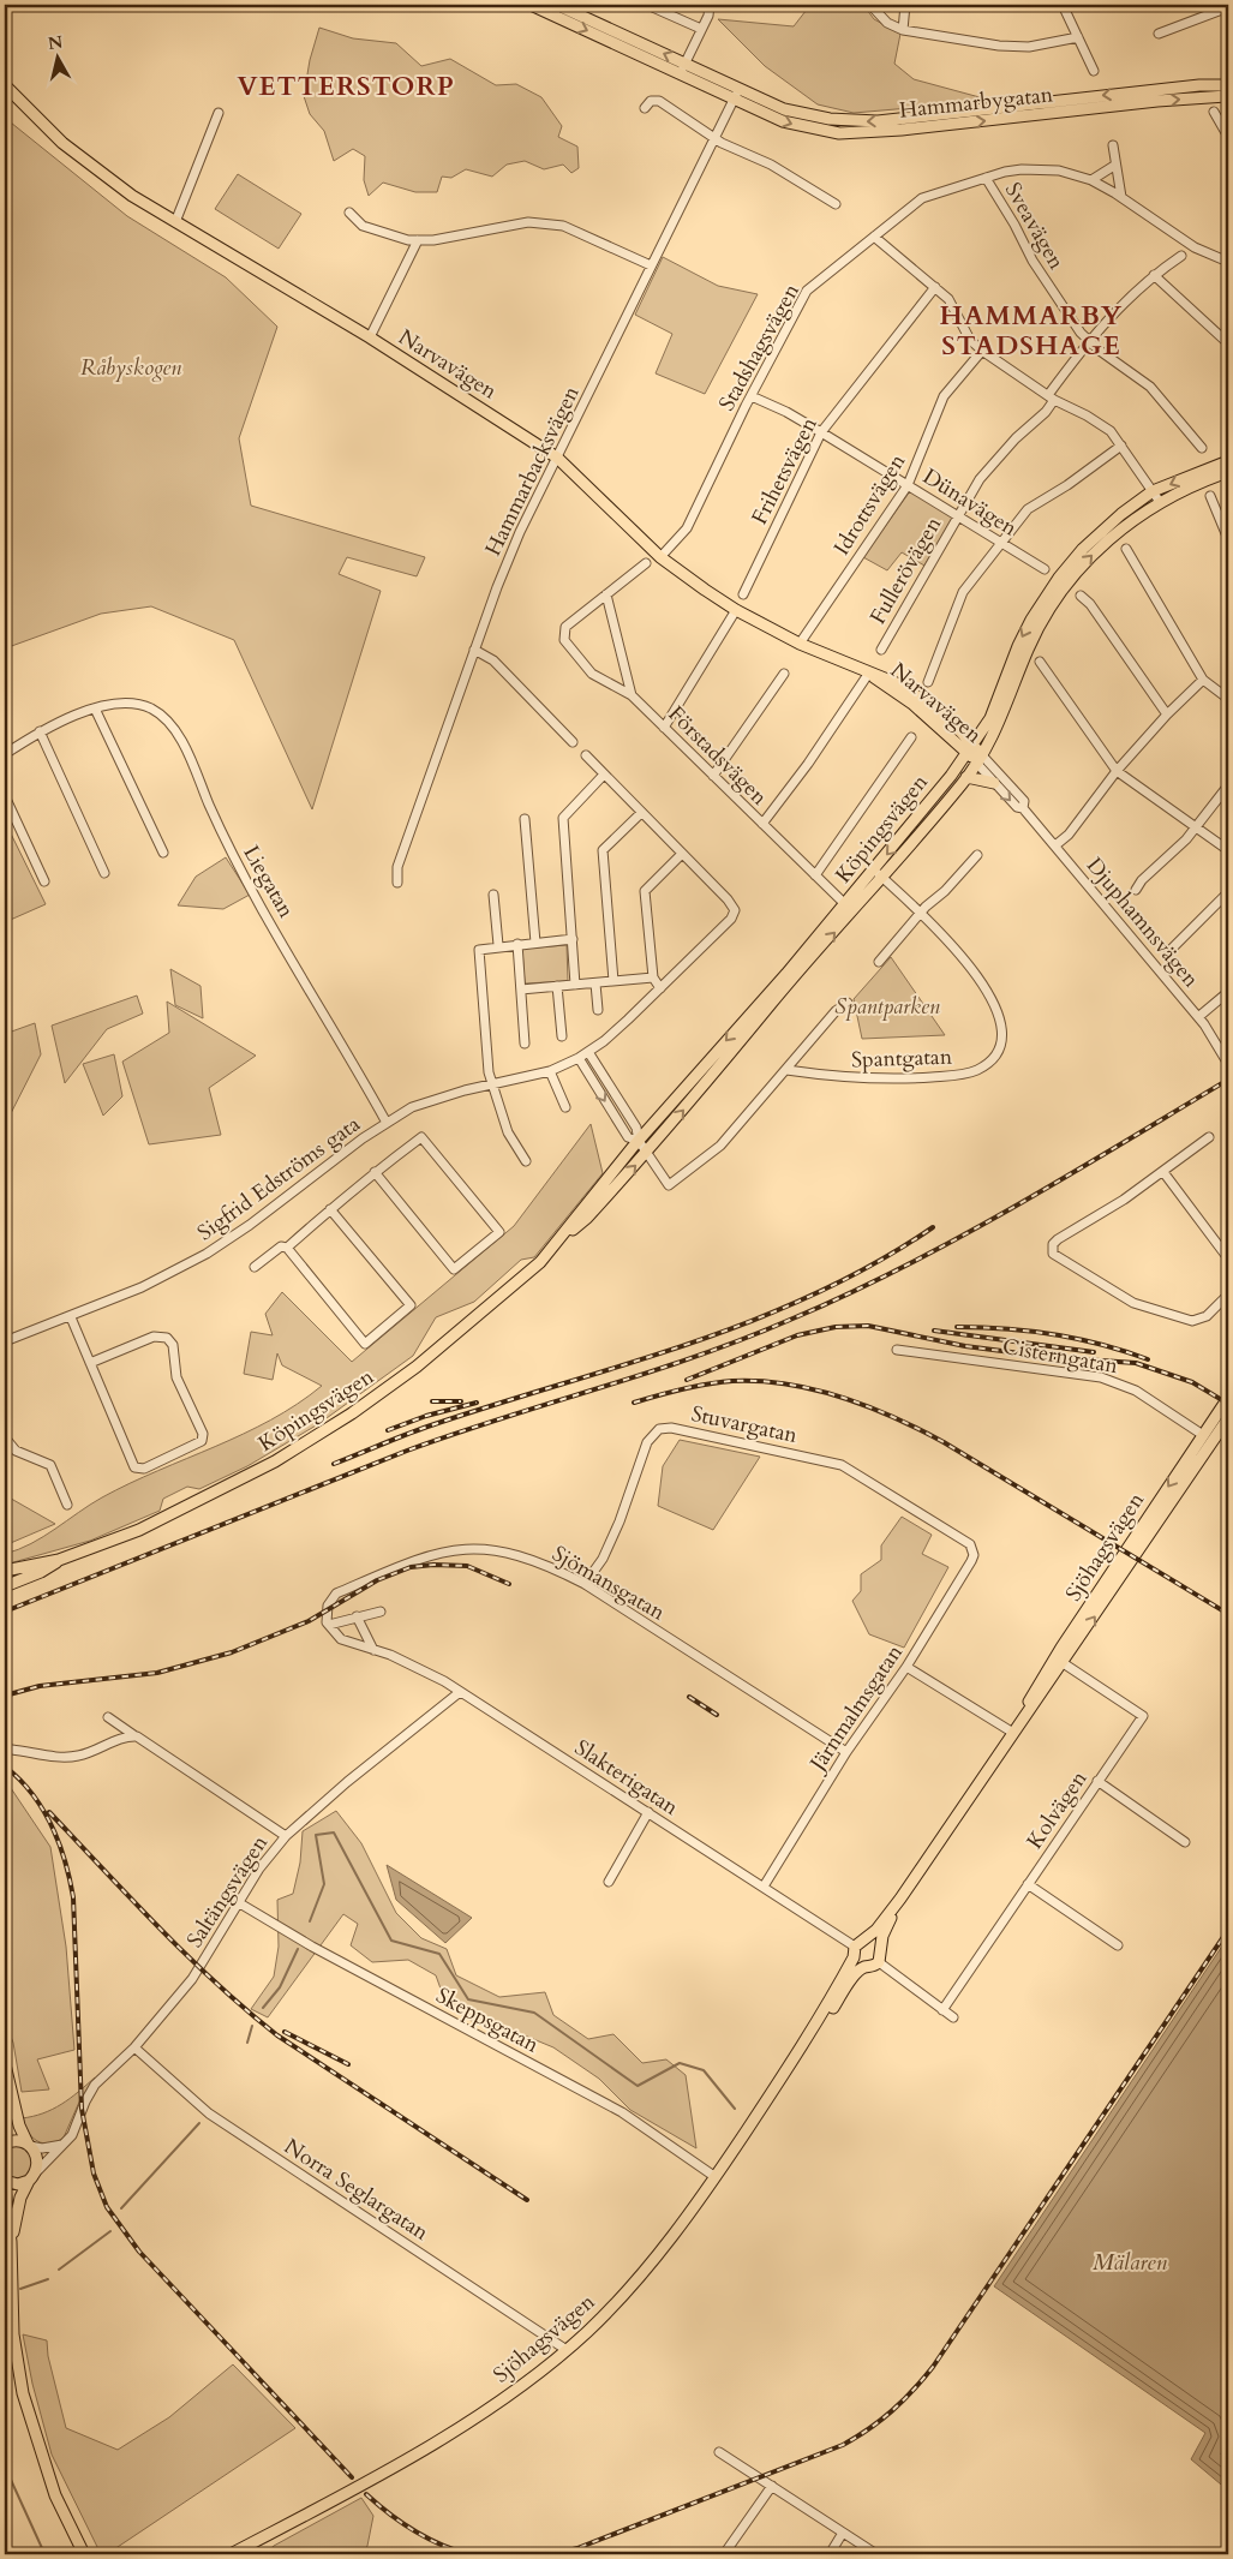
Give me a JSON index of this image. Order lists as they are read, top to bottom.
{
  "streets": {
    "main road": [
      "Hammarbygatan",
      "Narvavägen",
      "Köpingsvägen",
      "Sjöhagsvägen"
    ],
    "street": [
      "Sveavägen",
      "Stadshagsvägen",
      "Hammarbacksvägen",
      "Frihetsvägen",
      "Dünavägen",
      "Idrottsvägen",
      "Fullerövägen",
      "Förstadsvägen",
      "Liegatan",
      "Djuphamnsvägen",
      "Spantgatan",
      "Sigfrid Edströms gata",
      "Cisterngatan",
      "Stuvargatan",
      "Sjömansgatan",
      "Järnmalmsgatan",
      "Slakterigatan",
      "Kolvägen",
      "Saltängsvägen",
      "Skeppsgatan",
      "Norra Seglargatan"
    ]
  },
  "crossings": [
    ["Hammarbygatan", "Hammarbacksvägen"],
    ["Sveavägen", "Stadshagsvägen"],
    ["Sveavägen", "Fullerövägen"],
    ["Stadshagsvägen", "Narvavägen"],
    ["Stadshagsvägen", "Dünavägen"],
    ["Narvavägen", "Hammarbacksvägen"],
    ["Narvavägen", "Idrottsvägen"],
    ["Narvavägen", "Köpingsvägen"],
    ["Narvavägen", "Djuphamnsvägen"],
    ["Frihetsvägen", "Dünavägen"],
    ["Dünavägen", "Idrottsvägen"],
    ["Dünavägen", "Fullerövägen"],
    ["Förstadsvägen", "Köpingsvägen"],
    ["Köpingsvägen", "Djuphamnsvägen"],
    ["Köpingsvägen", "Spantgatan"],
    ["Liegatan", "Sigfrid Edströms gata"],
    ["Cisterngatan", "Sjöhagsvägen"],
    ["Stuvargatan", "Sjömansgatan"],
    ["Stuvargatan", "Järnmalmsgatan"],
    ["Sjöhagsvägen", "Slakterigatan"],
    ["Sjöhagsvägen", "Kolvägen"],
    ["Sjöhagsvägen", "Skeppsgatan"],
    ["Sjöhagsvägen", "Norra Seglargatan"],
    ["Sjömansgatan", "Järnmalmsgatan"],
    ["Sjömansgatan", "Slakterigatan"],
    ["Järnmalmsgatan", "Slakterigatan"],
    ["Slakterigatan", "Saltängsvägen"],
    ["Saltängsvägen", "Skeppsgatan"],
    ["Saltängsvägen", "Norra Seglargatan"]
  ],
  "districts": ["VETTERSTORP", "HAMMARBY STADSHAGE"],
  "water": ["Mälaren"],
  "parks": ["Råbyskogen", "Spantparken"],
  "north": "top"
}
